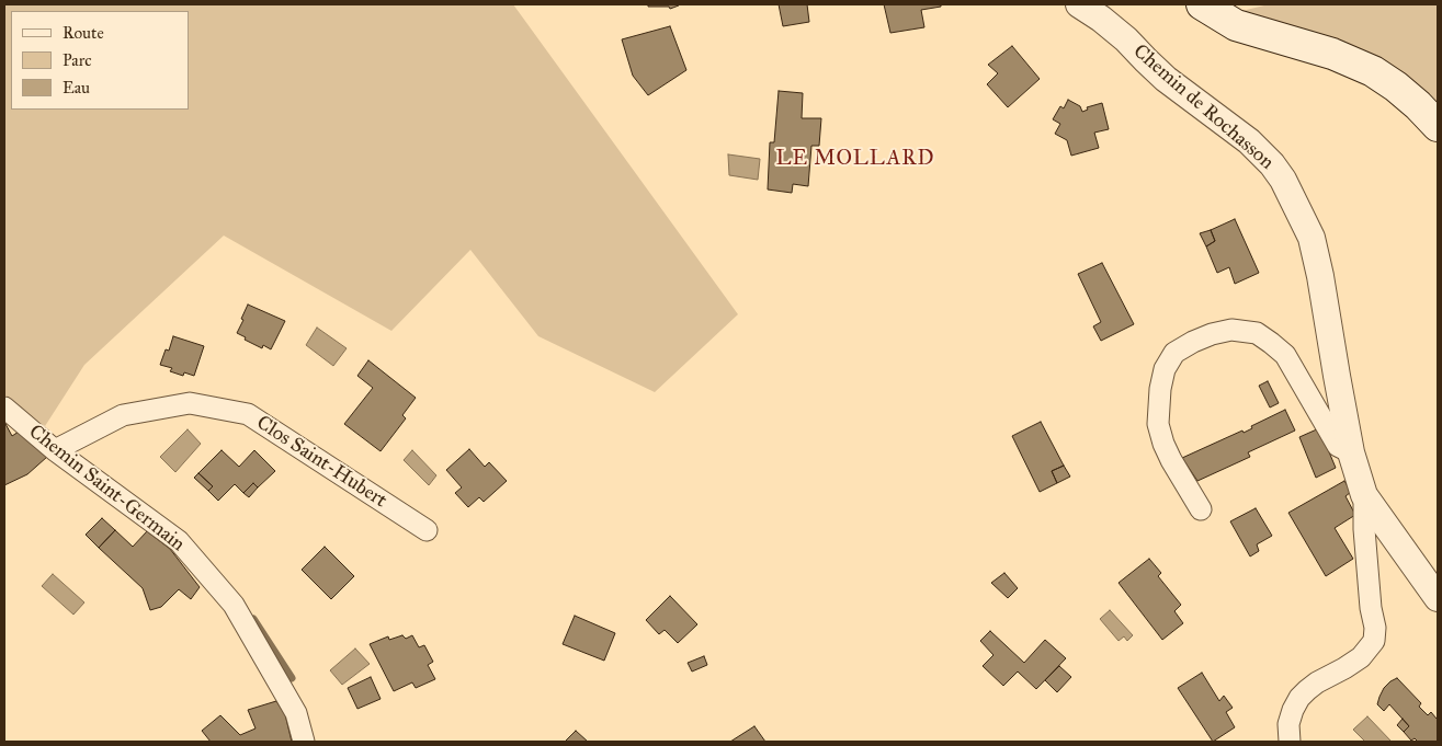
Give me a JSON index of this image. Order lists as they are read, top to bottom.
{
  "streets": {
    "street": ["Chemin de Rochasson", "Clos Saint-Hubert", "Chemin Saint-Germain"]
  },
  "crossings": [
    ["Clos Saint-Hubert", "Chemin Saint-Germain"]
  ],
  "districts": ["LE MOLLARD"],
  "legend": ["Route", "Parc", "Eau"]
}
